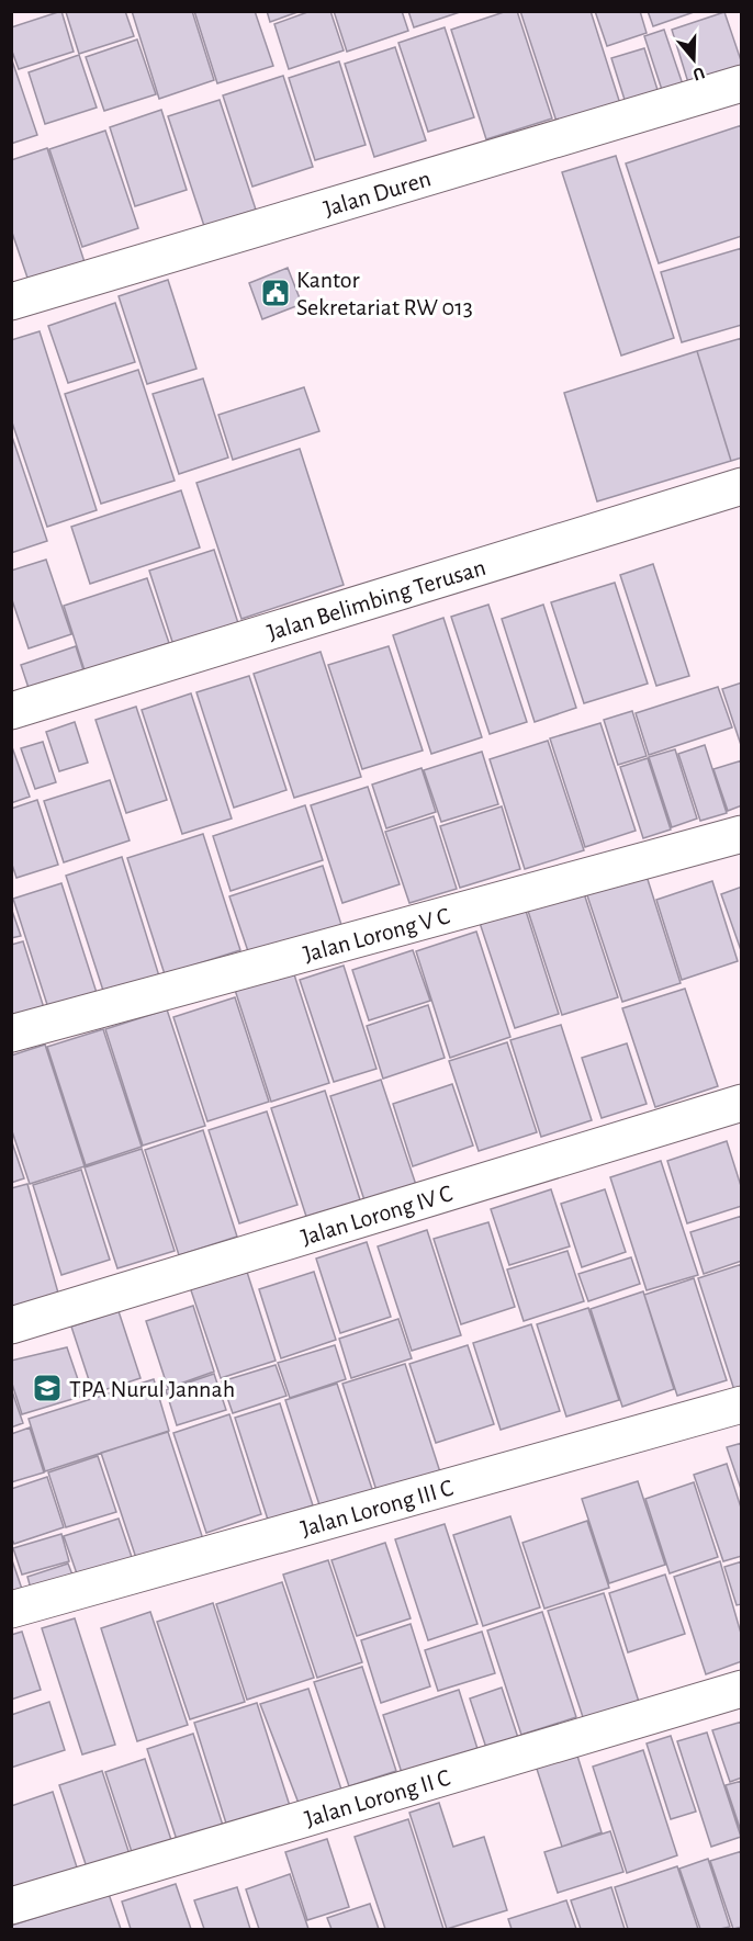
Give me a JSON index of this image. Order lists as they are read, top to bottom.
{
  "streets": {
    "street": [
      "Jalan Duren",
      "Jalan Belimbing Terusan",
      "Jalan Lorong V C",
      "Jalan Lorong IV C",
      "Jalan Lorong III C",
      "Jalan Lorong II C"
    ]
  },
  "places": {
    "public building": ["Kantor Sekretariat RW 013"],
    "school or university": ["TPA Nurul Jannah"]
  },
  "north": "bottom"
}
